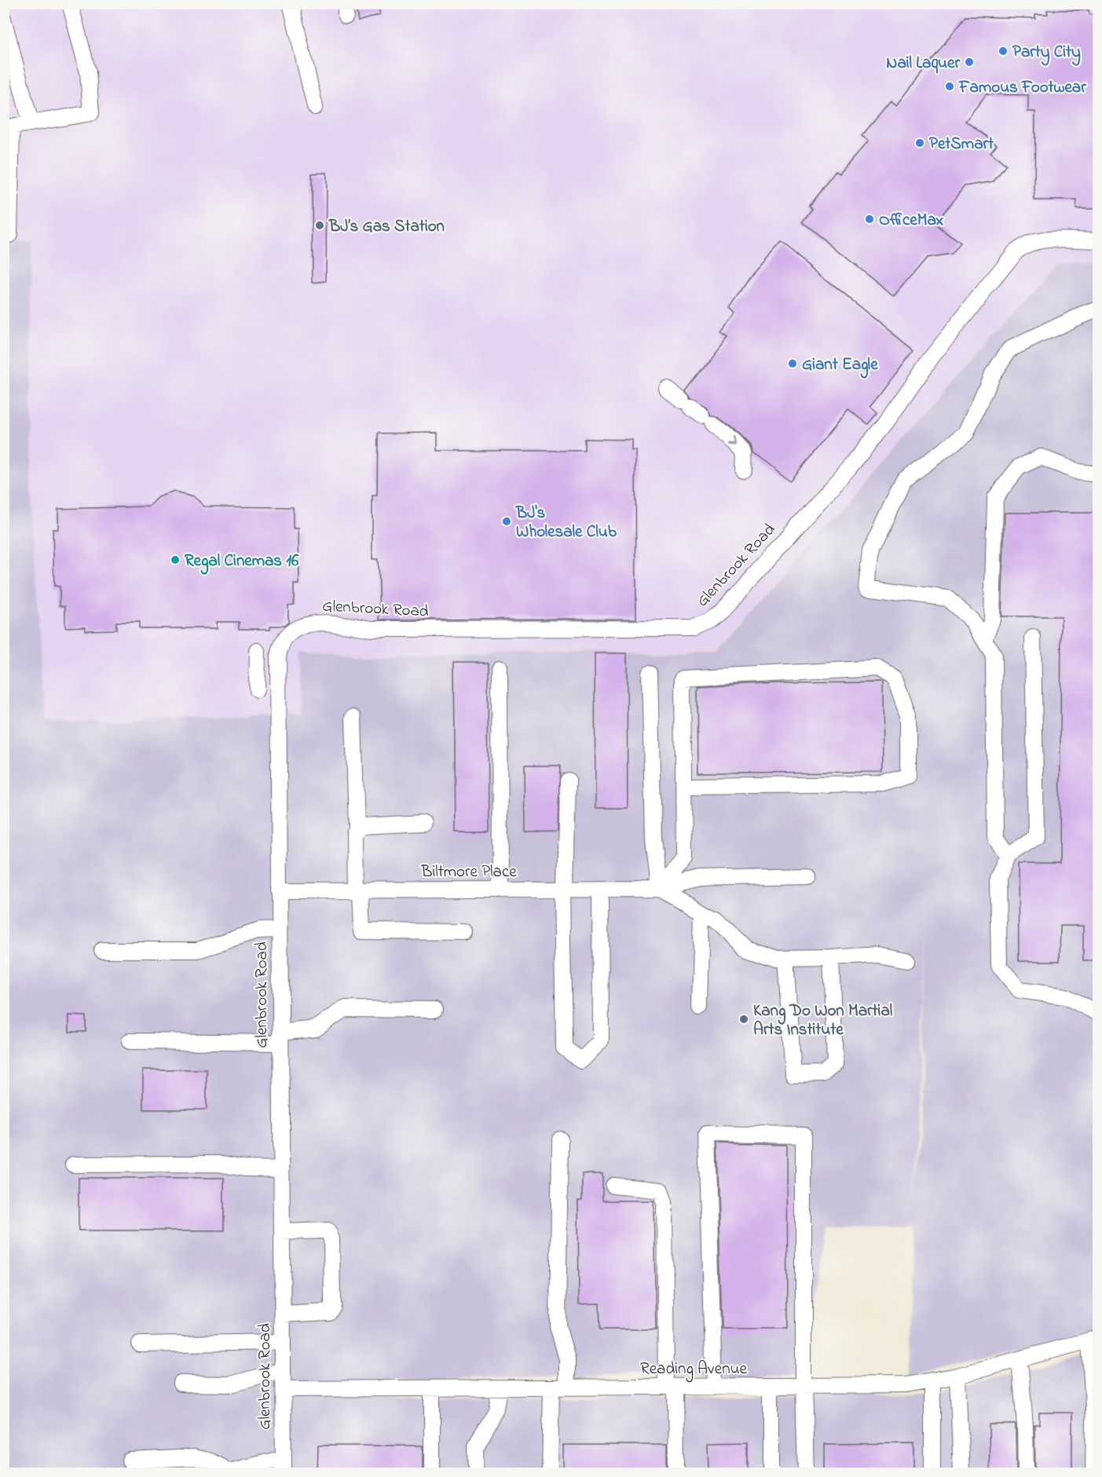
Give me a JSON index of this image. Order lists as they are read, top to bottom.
{
  "streets": {
    "street": ["Glenbrook Road", "Biltmore Place", "Reading Avenue"]
  },
  "crossings": [
    ["Glenbrook Road", "Biltmore Place"],
    ["Glenbrook Road", "Reading Avenue"]
  ],
  "places": [
    "Party City",
    "Nail Laquer",
    "Famous Footwear",
    "PetSmart",
    "OfficeMax",
    "BJ’s Gas Station",
    "Giant Eagle",
    "BJ's Wholesale Club",
    "Regal Cinemas 16",
    "Kang Do Won Martial Arts Institute"
  ]
}
